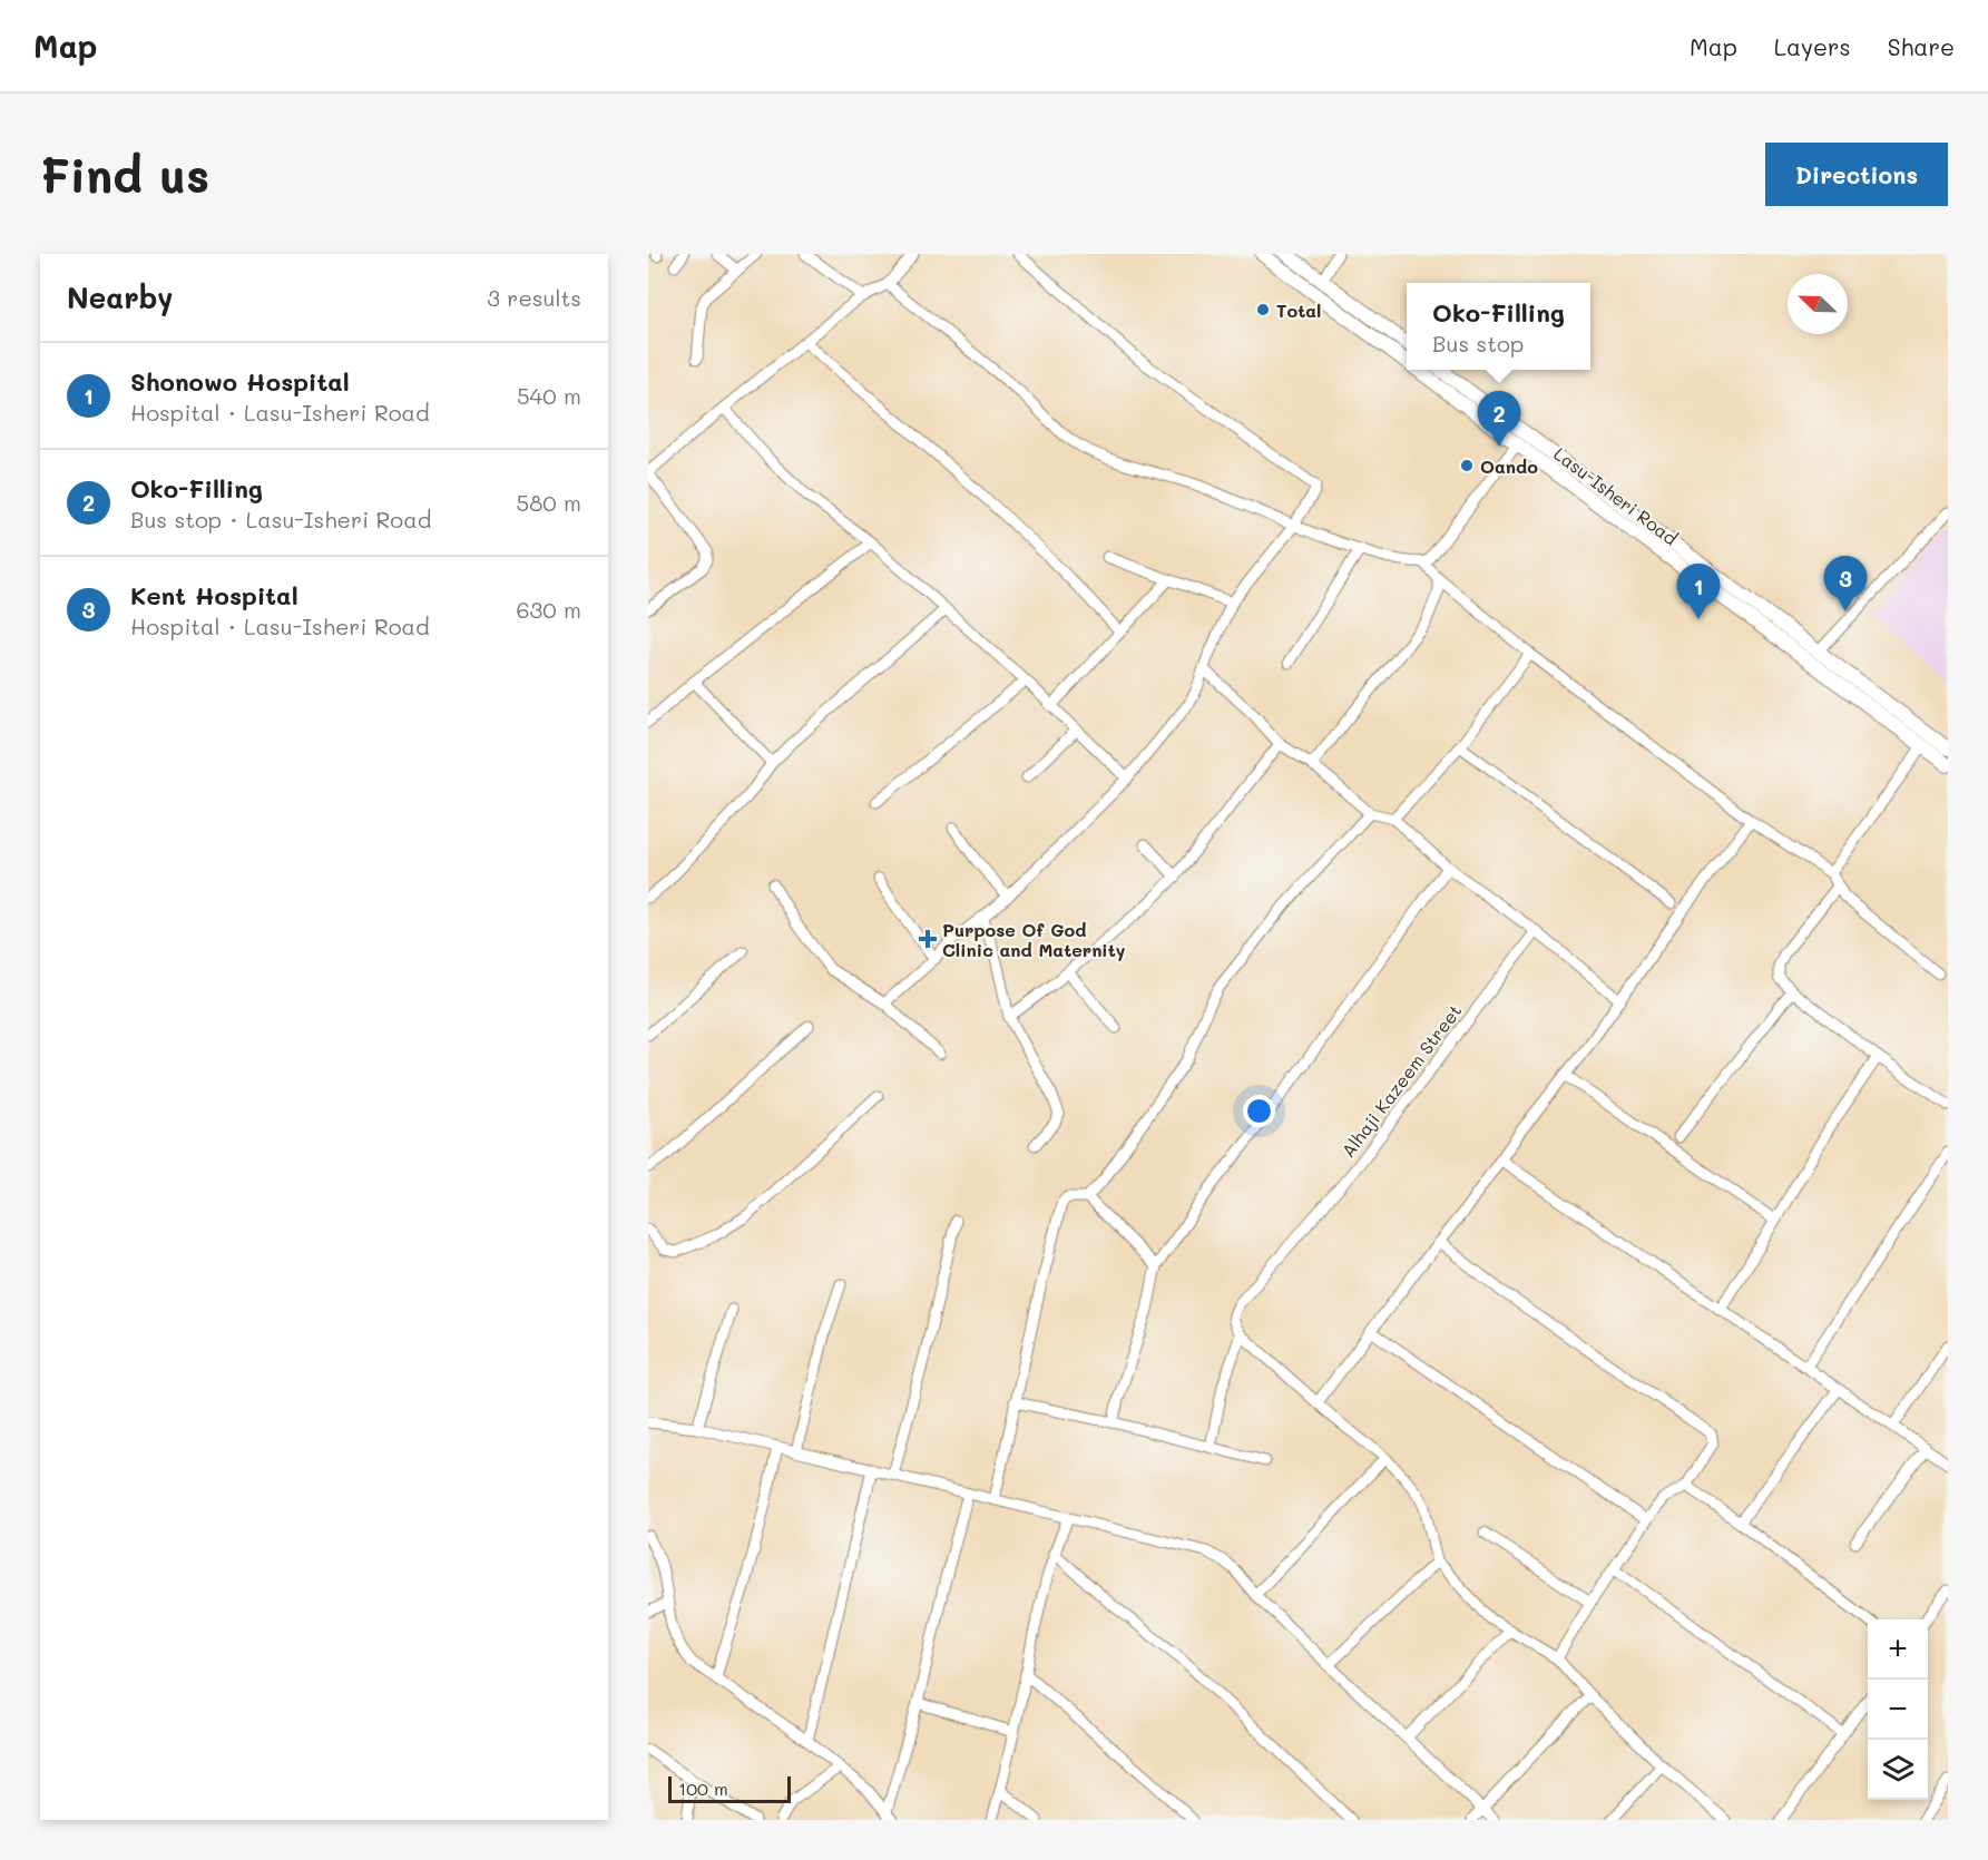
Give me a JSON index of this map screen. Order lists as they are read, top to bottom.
{
  "streets": {
    "main road": ["Lasu-Isheri Road"],
    "street": ["Alhaji Kazeem Street"]
  },
  "places": {
    "other": ["Total", "Oando"],
    "health": ["Purpose Of God Clinic and Maternity"]
  },
  "scale_bar": "100 m",
  "north": "top left",
  "page": {
    "header": "Map",
    "nav": ["Map", "Layers", "Share"],
    "buttons": "Directions",
    "title": "Find us",
    "heading": ["Nearby", "3 results"],
    "popup": ["Oko-Filling", "Bus stop"],
    "list": [
      {
        "mark": "1",
        "name": "Shonowo Hospital",
        "note": "Hospital · Lasu-Isheri Road",
        "value": "540 m"
      },
      {
        "mark": "2",
        "name": "Oko-Filling",
        "note": "Bus stop · Lasu-Isheri Road",
        "value": "580 m"
      },
      {
        "mark": "3",
        "name": "Kent Hospital",
        "note": "Hospital · Lasu-Isheri Road",
        "value": "630 m"
      }
    ],
    "pins": ["2", "3", "1"],
    "map_buttons": ["+", "−"],
    "scale": "100 m"
  }
}
